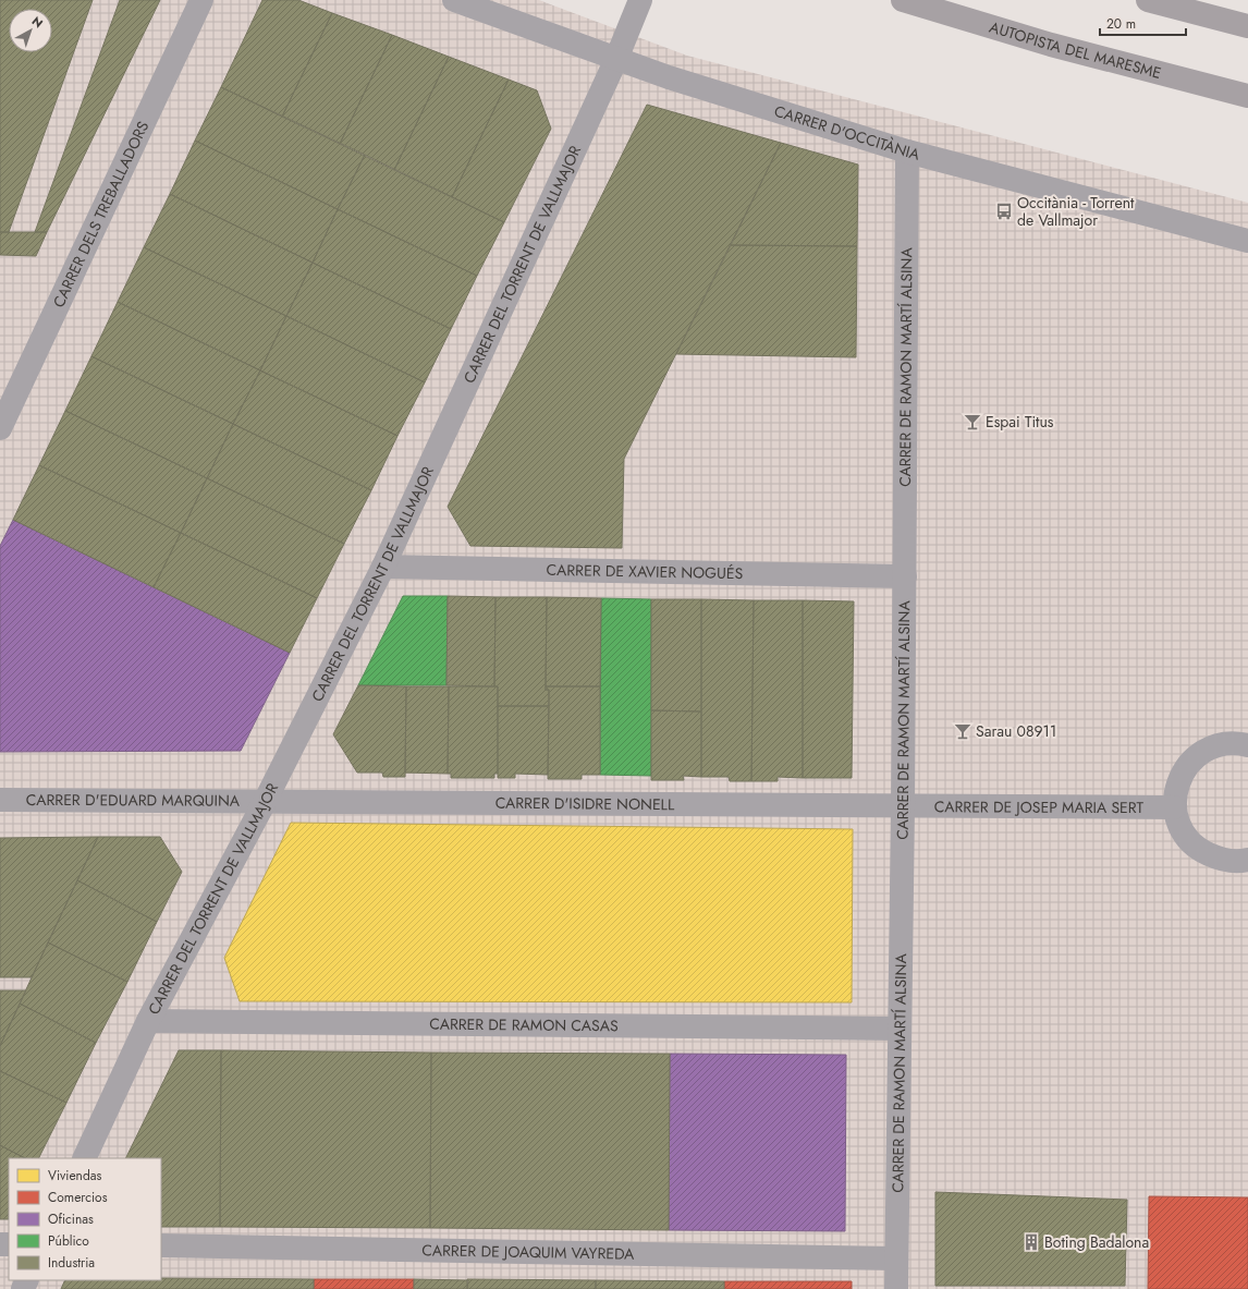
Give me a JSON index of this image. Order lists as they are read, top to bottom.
{
  "streets": {
    "highway": ["AUTOPISTA DEL MARESME"],
    "street": [
      "CARRER D'OCCITÀNIA",
      "CARRER DELS TREBALLADORS",
      "CARRER DEL TORRENT DE VALLMAJOR",
      "CARRER DE RAMON MARTÍ ALSINA",
      "CARRER DE XAVIER NOGUÉS",
      "CARRER D'EDUARD MARQUINA",
      "CARRER D'ISIDRE NONELL",
      "CARRER DE JOSEP MARIA SERT",
      "CARRER DE RAMON CASAS",
      "CARRER DE JOAQUIM VAYREDA"
    ]
  },
  "crossings": [
    ["CARRER D'OCCITÀNIA", "CARRER DEL TORRENT DE VALLMAJOR"],
    ["CARRER D'OCCITÀNIA", "CARRER DE RAMON MARTÍ ALSINA"],
    ["CARRER DEL TORRENT DE VALLMAJOR", "CARRER DE XAVIER NOGUÉS"],
    ["CARRER DEL TORRENT DE VALLMAJOR", "CARRER D'EDUARD MARQUINA"],
    ["CARRER DEL TORRENT DE VALLMAJOR", "CARRER D'ISIDRE NONELL"],
    ["CARRER DEL TORRENT DE VALLMAJOR", "CARRER DE RAMON CASAS"],
    ["CARRER DE RAMON MARTÍ ALSINA", "CARRER DE XAVIER NOGUÉS"],
    ["CARRER DE RAMON MARTÍ ALSINA", "CARRER D'ISIDRE NONELL"],
    ["CARRER DE RAMON MARTÍ ALSINA", "CARRER DE JOSEP MARIA SERT"],
    ["CARRER DE RAMON MARTÍ ALSINA", "CARRER DE RAMON CASAS"],
    ["CARRER DE RAMON MARTÍ ALSINA", "CARRER DE JOAQUIM VAYREDA"],
    ["CARRER D'EDUARD MARQUINA", "CARRER D'ISIDRE NONELL"],
    ["CARRER D'ISIDRE NONELL", "CARRER DE JOSEP MARIA SERT"]
  ],
  "places": {
    "bus stop": ["Occitània - Torrent de Vallmajor"],
    "bar": ["Espai Titus", "Sarau 08911"],
    "building": ["Boting Badalona"]
  },
  "legend": [
    "Viviendas",
    "Comercios",
    "Oficinas",
    "Público",
    "Industria"
  ],
  "scale_bar": "20 m",
  "north": "top right"
}
